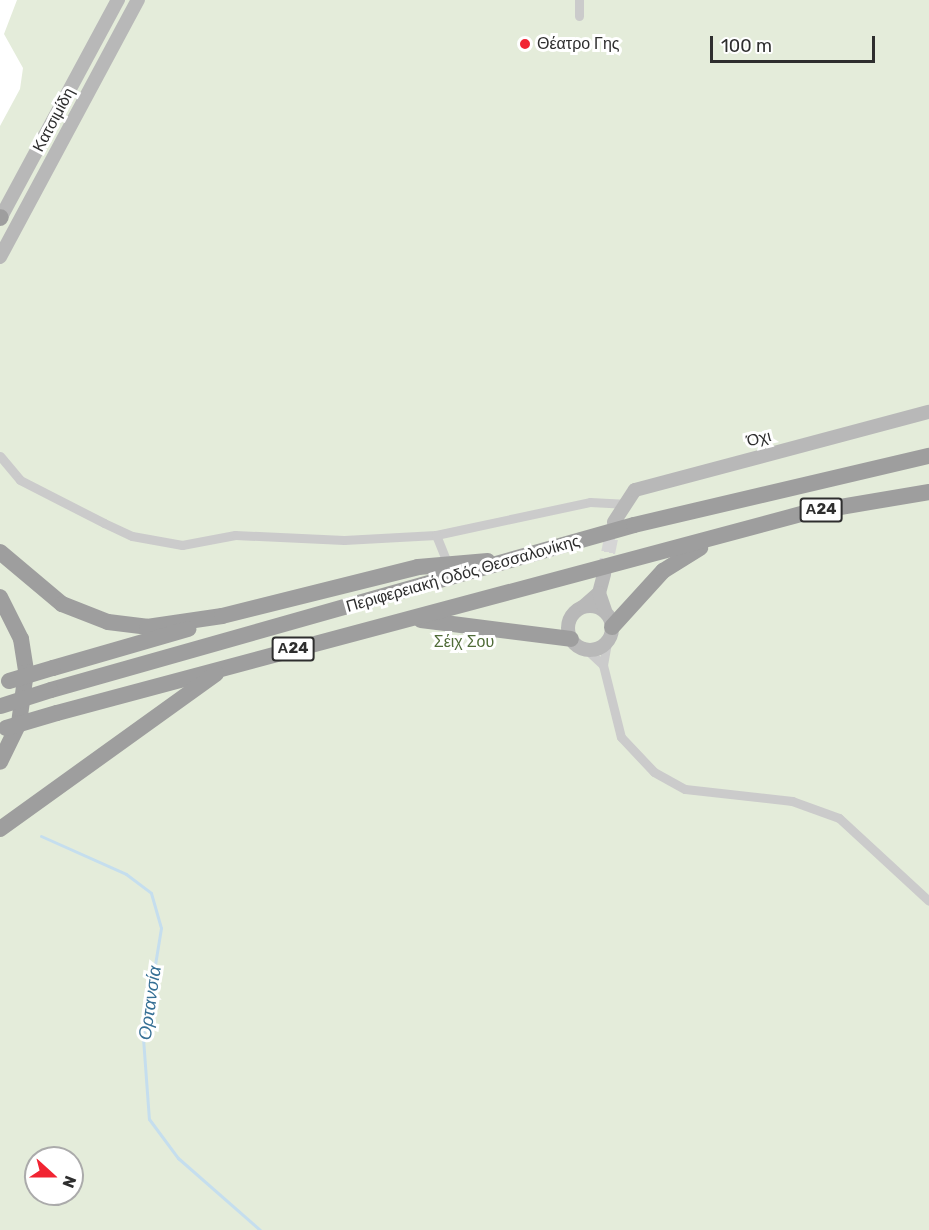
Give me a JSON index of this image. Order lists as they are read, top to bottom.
{
  "streets": {
    "highway": ["Α24", "Περιφερειακή Οδός Θεσσαλονίκης"],
    "main road": ["Κατσιμίδη", "Όχι"]
  },
  "water": ["Ορτανσία"],
  "parks": ["Σέιχ Σου"],
  "places": ["Θέατρο Γης"],
  "scale_bar": "100 m",
  "north": "right"
}
